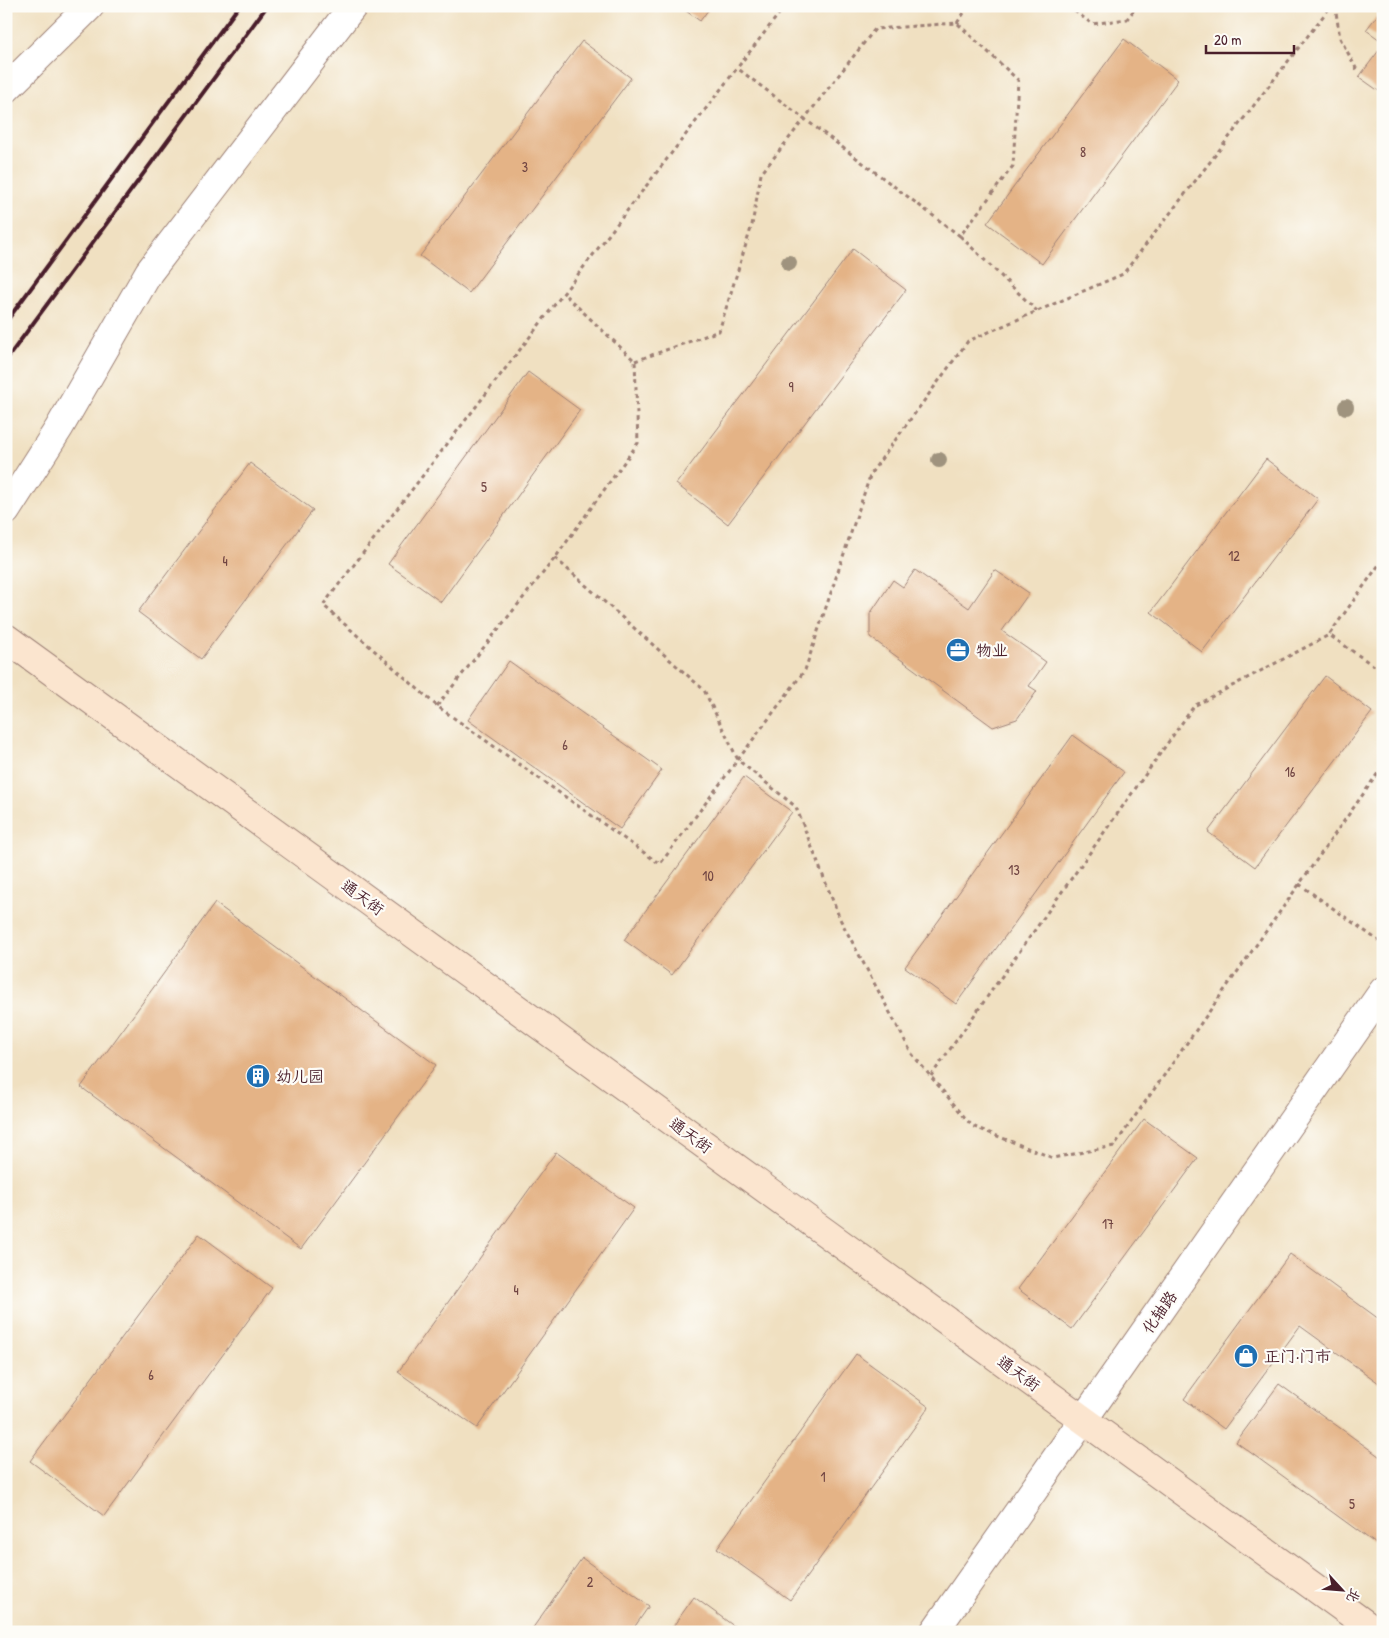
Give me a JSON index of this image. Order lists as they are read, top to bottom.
{
  "streets": {
    "main road": ["通天街"],
    "street": ["化轴路"]
  },
  "crossings": [
    ["通天街", "化轴路"]
  ],
  "places": {
    "office": ["物业"],
    "building": ["幼儿园"],
    "shop": ["正门·门市"]
  },
  "house_numbers": [
    "8",
    "3",
    "9",
    "5",
    "12",
    "4",
    "6",
    "16",
    "13",
    "10",
    "17",
    "4",
    "6",
    "1",
    "5",
    "2"
  ],
  "scale_bar": "20 m",
  "north": "bottom right"
}
